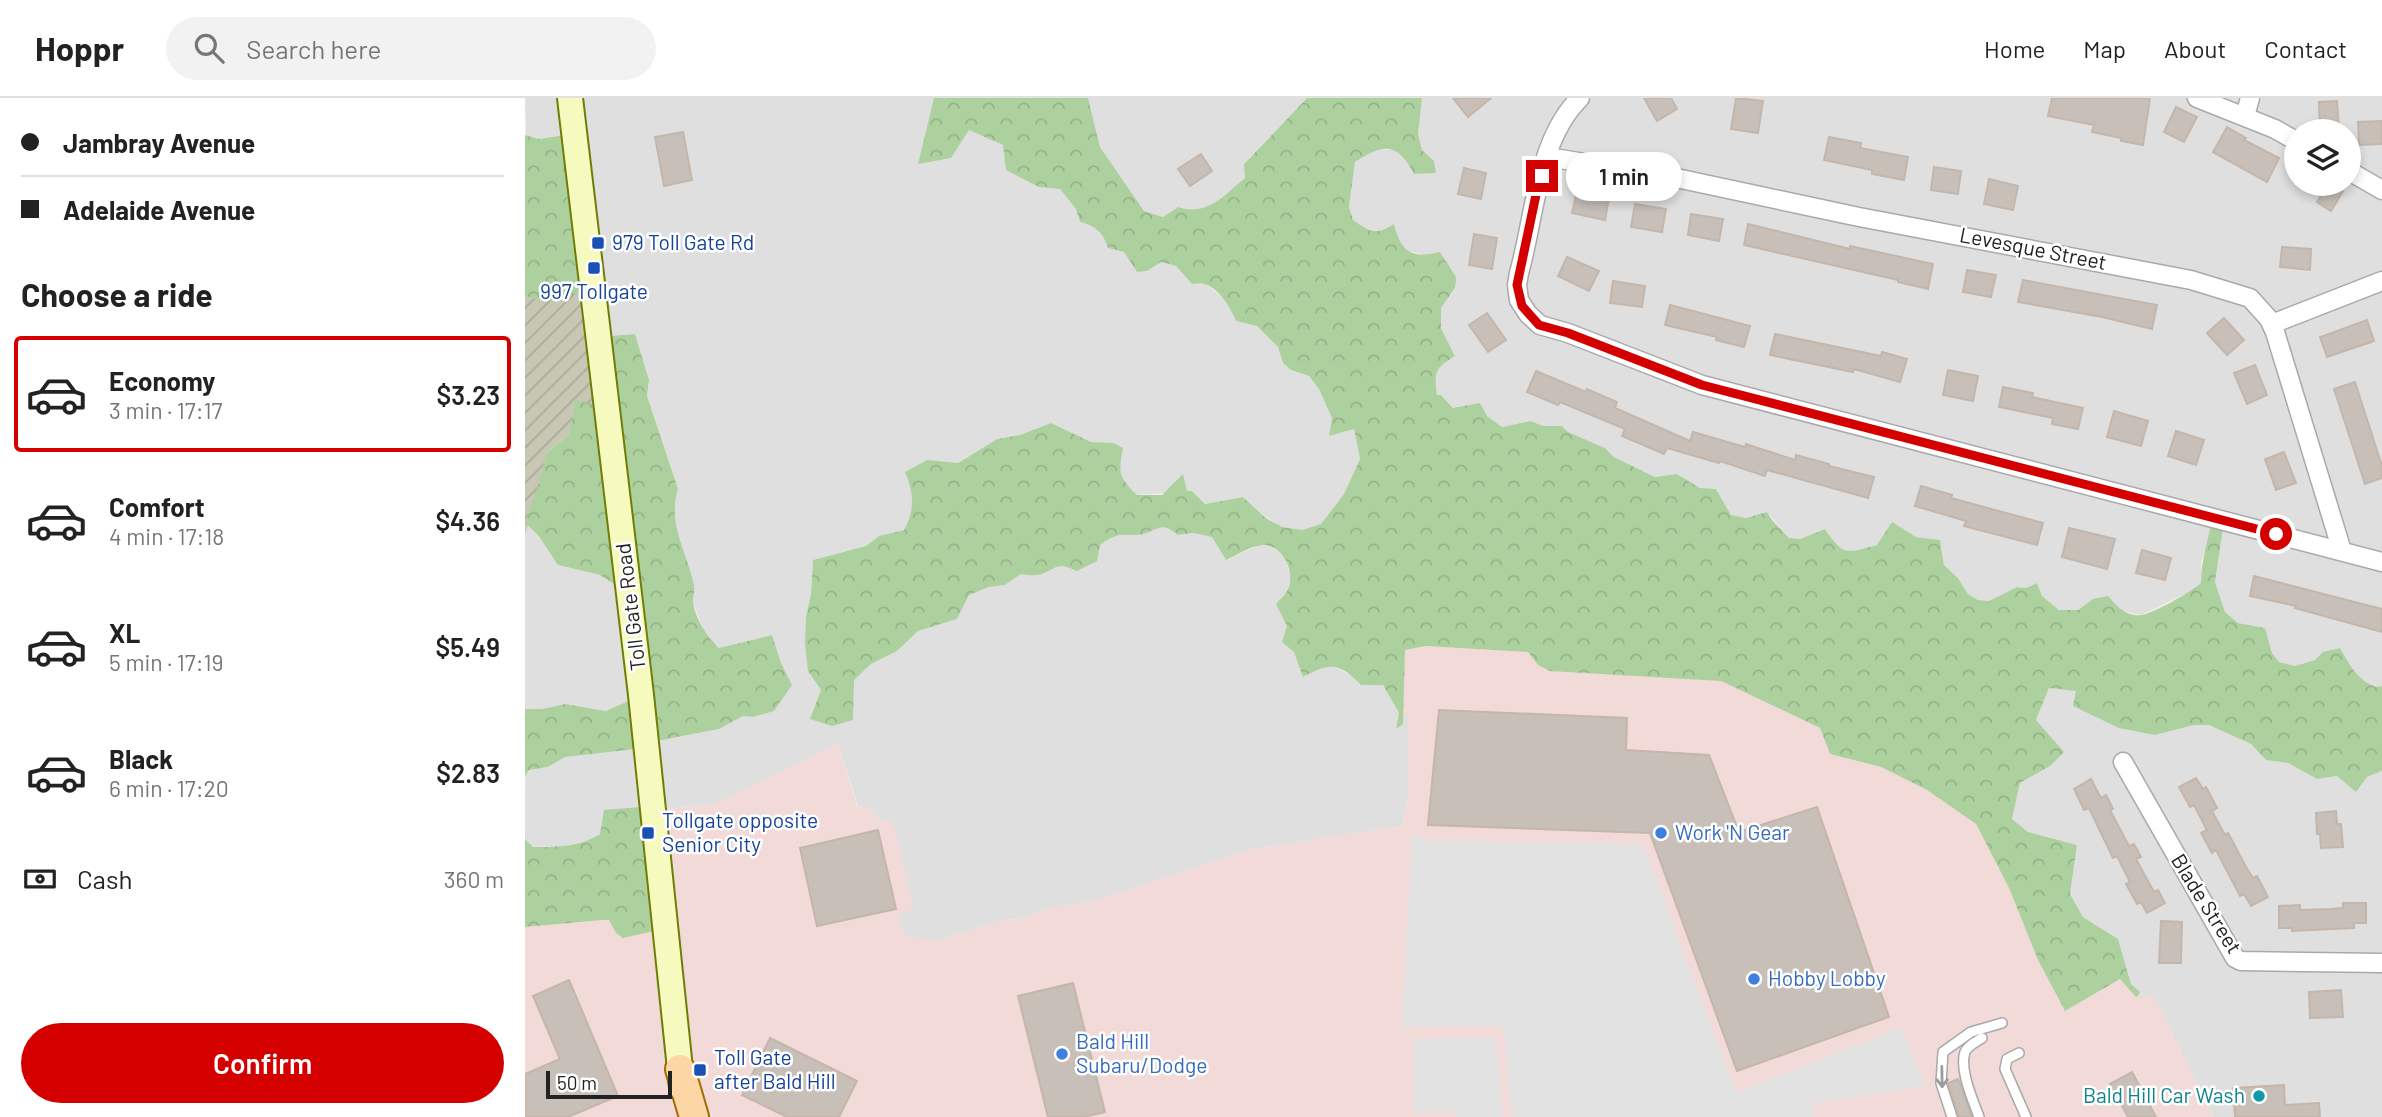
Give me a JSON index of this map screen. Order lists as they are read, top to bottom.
{
  "streets": {
    "main road": ["Toll Gate Road"],
    "street": ["Levesque Street", "Blade Street"]
  },
  "places": {
    "transit": [
      "979 Toll Gate Rd",
      "997 Tollgate",
      "Tollgate opposite Senior City",
      "Toll Gate after Bald Hill"
    ],
    "other": [
      "Work 'N Gear",
      "Hobby Lobby",
      "Bald Hill Subaru/Dodge",
      "Bald Hill Car Wash"
    ]
  },
  "scale_bar": "50 m",
  "page": {
    "header": "Hoppr",
    "search": "Search here",
    "nav": [
      "Home",
      "Map",
      "About",
      "Contact"
    ],
    "banner": ["Jambray Avenue", "Adelaide Avenue"],
    "bubble": "1 min",
    "heading": "Choose a ride",
    "list": [
      {
        "name": "Economy",
        "note": "3 min · 17:17",
        "value": "$3.23"
      },
      {
        "name": "Comfort",
        "note": "4 min · 17:18",
        "value": "$4.36"
      },
      {
        "name": "XL",
        "note": "5 min · 17:19",
        "value": "$5.49"
      },
      {
        "name": "Black",
        "note": "6 min · 17:20",
        "value": "$2.83"
      }
    ],
    "pay": ["Cash", "360 m"],
    "buttons": "Confirm",
    "scale": "50 m"
  }
}
